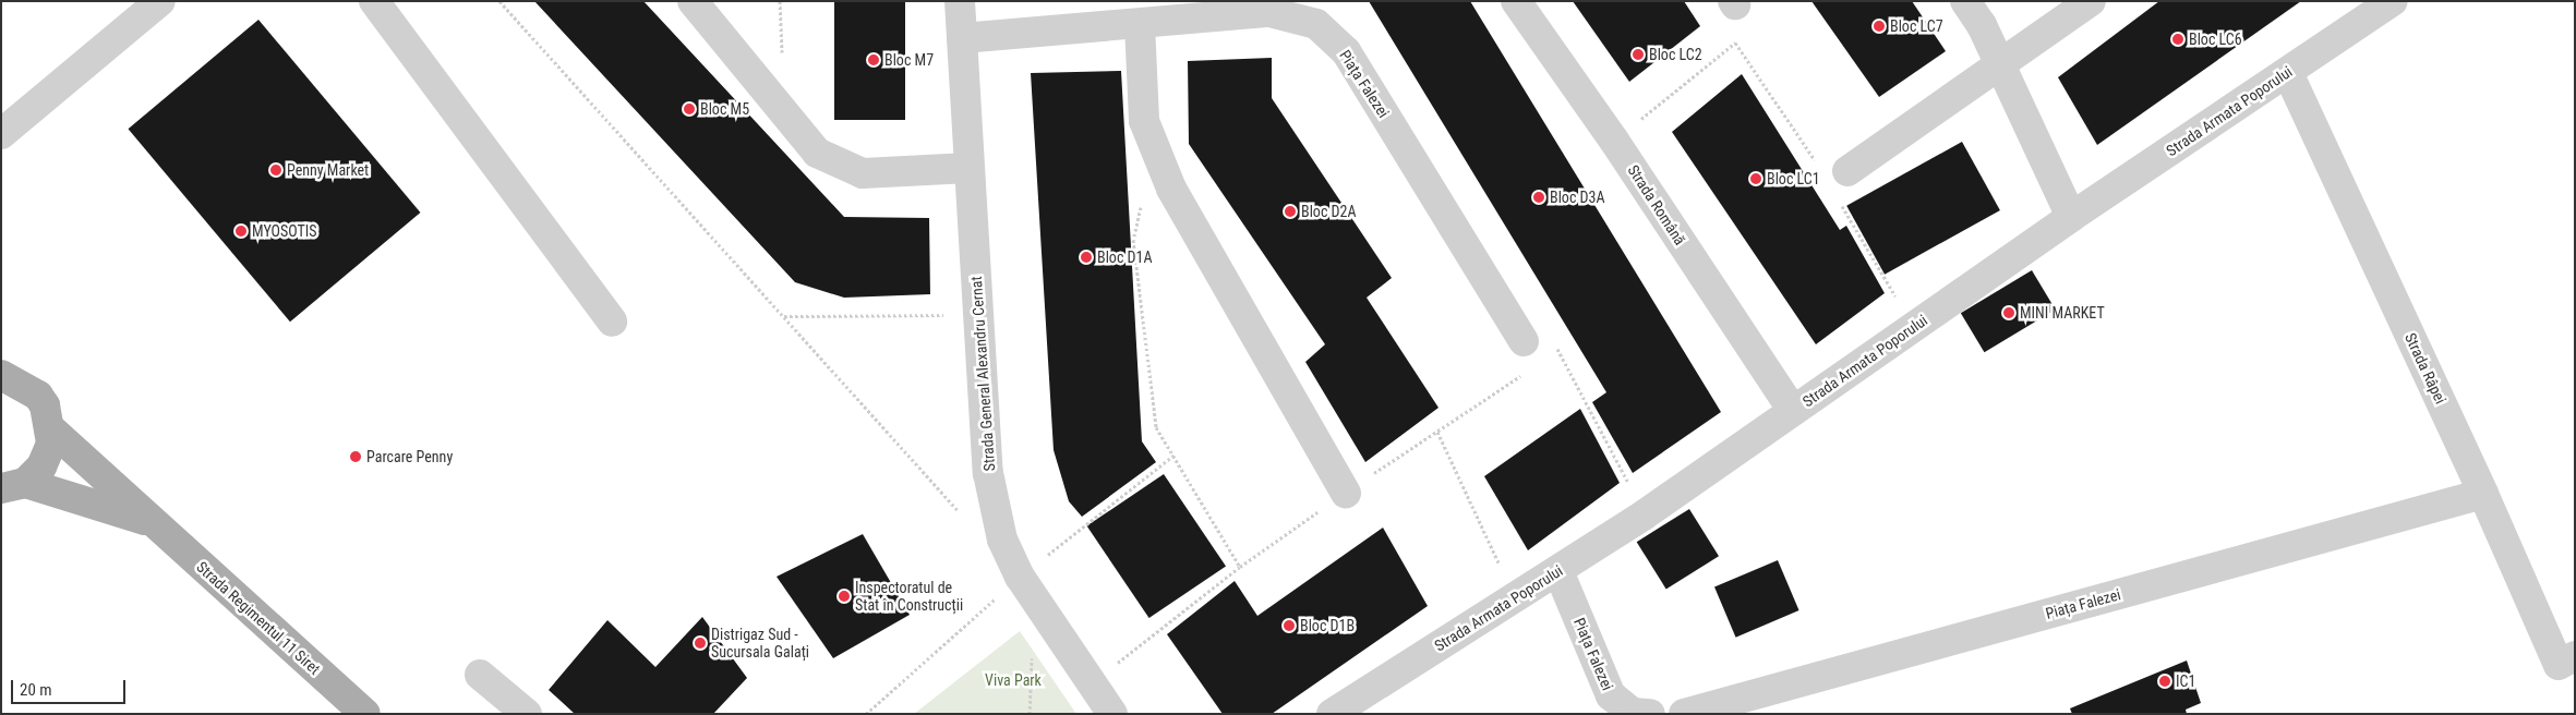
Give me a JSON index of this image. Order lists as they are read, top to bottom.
{
  "streets": {
    "main road": ["Strada Regimentul 11 Siret"],
    "street": [
      "Piața Falezei",
      "Strada Armata Poporului",
      "Strada Română",
      "Strada Râpei",
      "Strada General Alexandru Cernat"
    ]
  },
  "crossings": [
    ["Piața Falezei", "Strada Armata Poporului"],
    ["Piața Falezei", "Strada Râpei"],
    ["Piața Falezei", "Strada General Alexandru Cernat"],
    ["Strada Armata Poporului", "Strada Română"],
    ["Strada Armata Poporului", "Strada Râpei"]
  ],
  "parks": ["Viva Park"],
  "places": [
    "Bloc LC7",
    "Bloc LC6",
    "Bloc LC2",
    "Bloc M7",
    "Bloc M5",
    "Penny Market",
    "Bloc LC1",
    "Bloc D3A",
    "Bloc D2A",
    "MYOSOTIS",
    "Bloc D1A",
    "MINI MARKET",
    "Parcare Penny",
    "Inspectoratul de Stat în Construcții",
    "Bloc D1B",
    "Distrigaz Sud - Sucursala Galați",
    "IC1"
  ],
  "scale_bar": "20 m"
}
